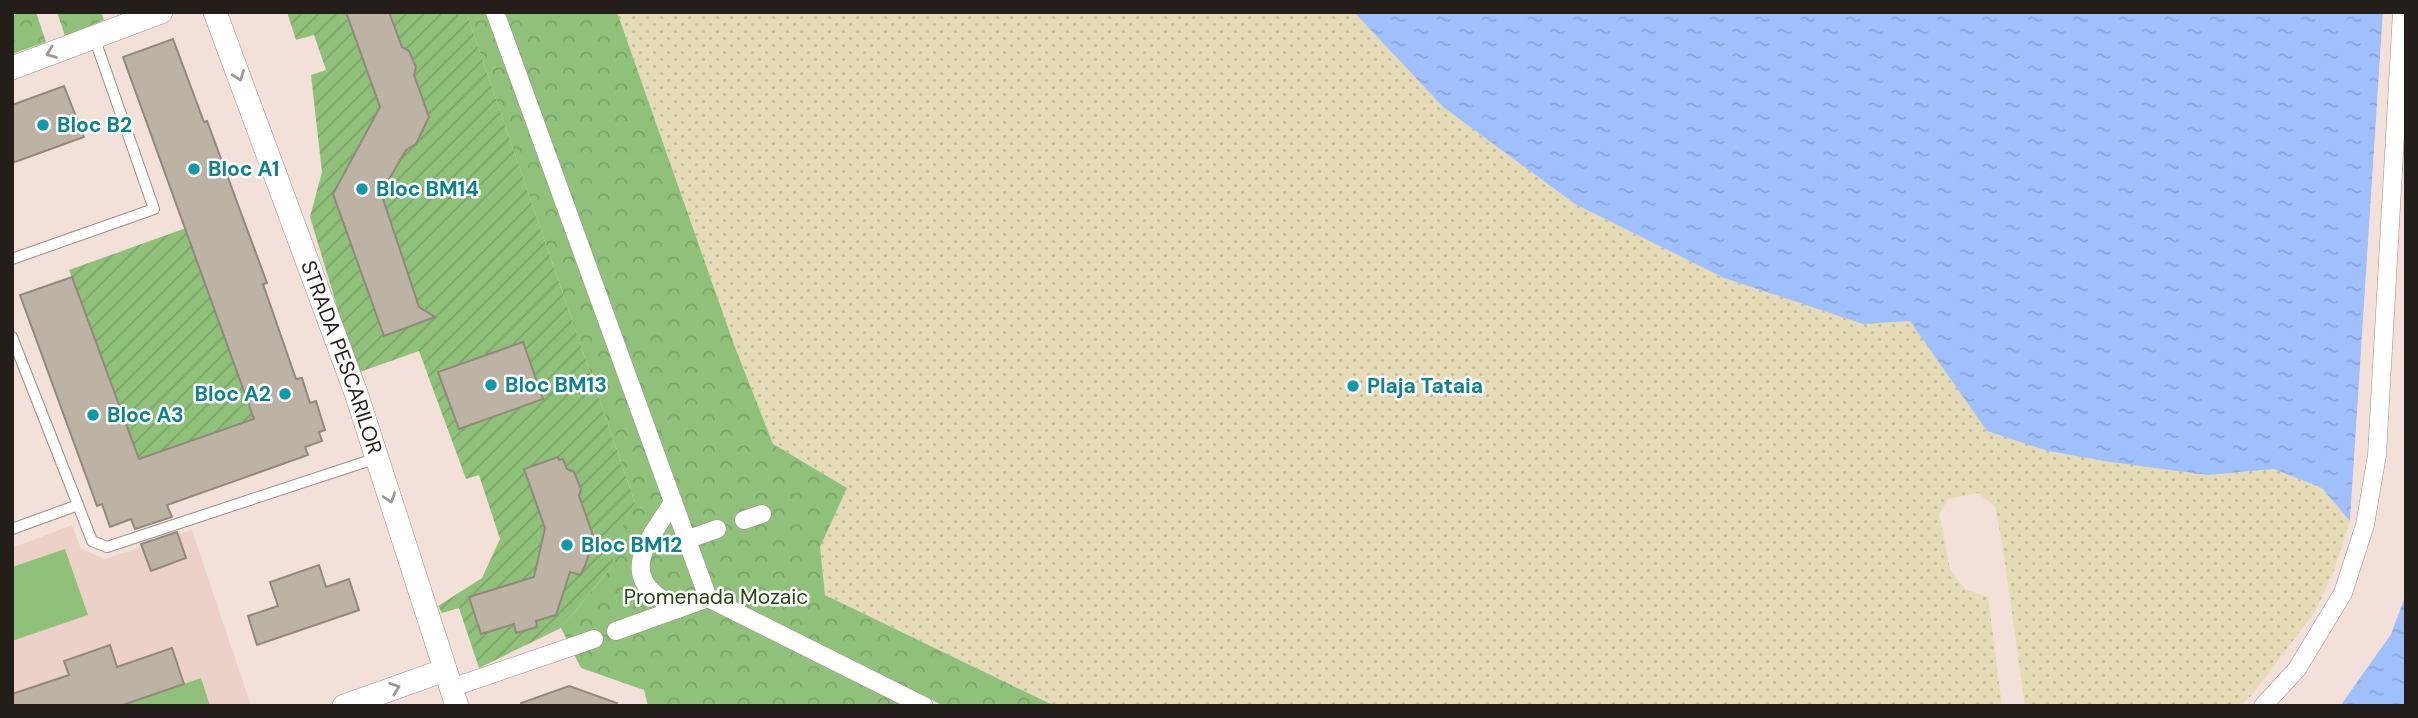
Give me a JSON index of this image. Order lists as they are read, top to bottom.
{
  "streets": {
    "street": ["STRADA PESCARILOR"]
  },
  "one_way": ["STRADA PESCARILOR"],
  "parks": ["Promenada Mozaic"],
  "places": [
    "Bloc B2",
    "Bloc A1",
    "Bloc BM14",
    "Bloc BM13",
    "Plaja Tataia",
    "Bloc A2",
    "Bloc A3",
    "Bloc BM12"
  ]
}
